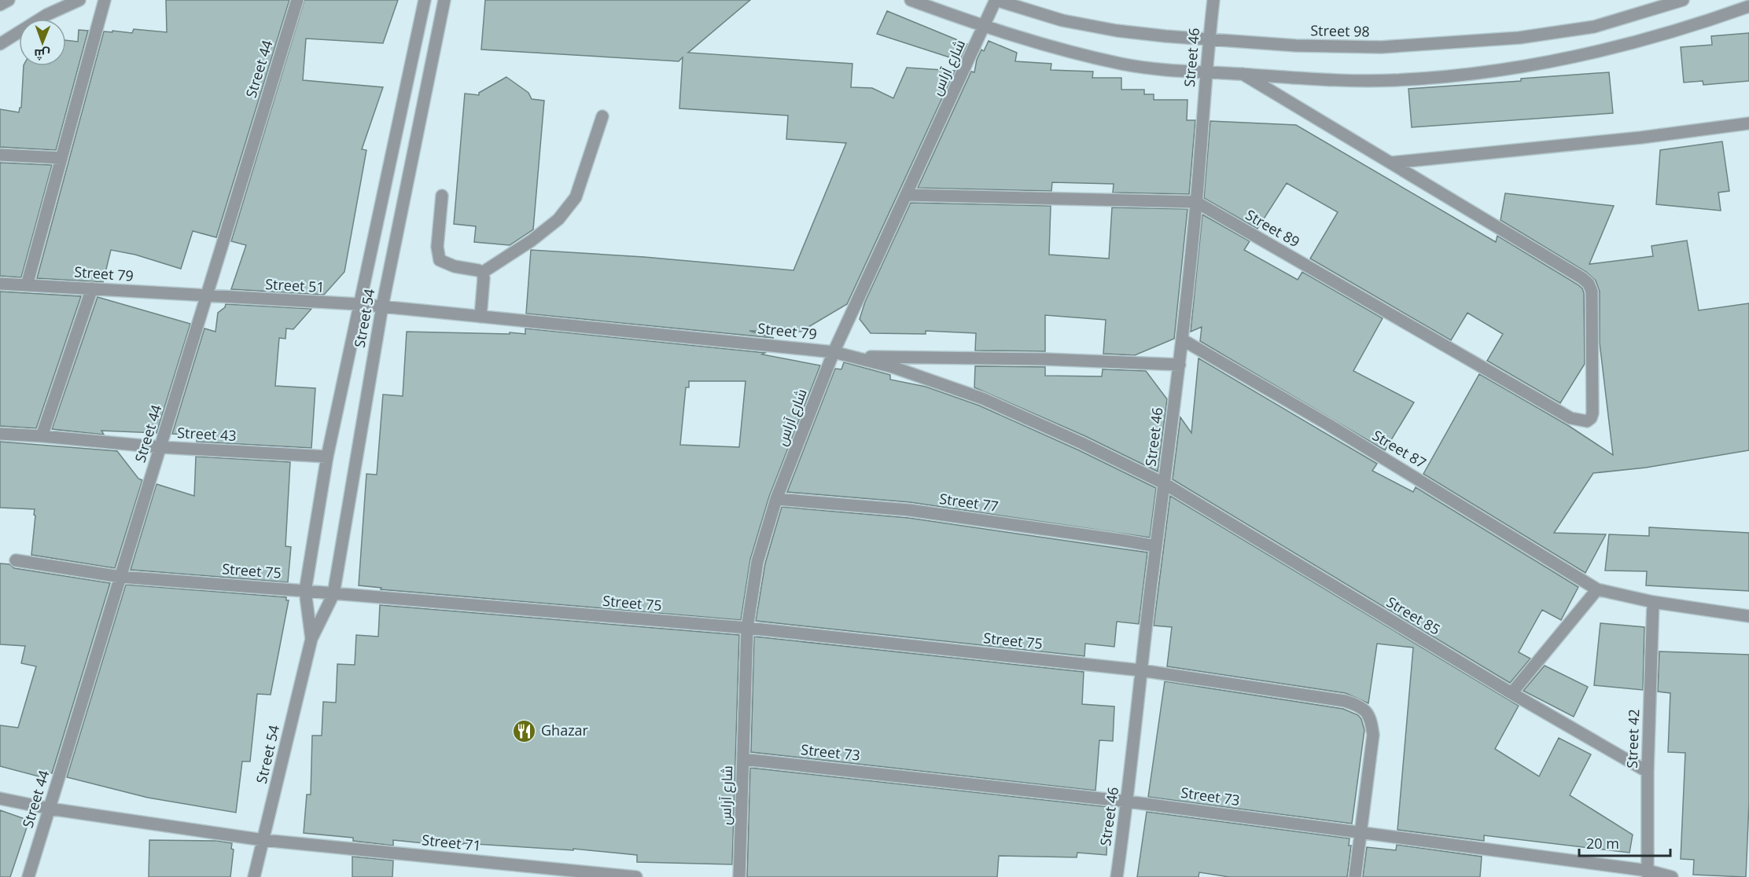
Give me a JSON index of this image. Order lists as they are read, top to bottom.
{
  "streets": {
    "street": [
      "Street 98",
      "Street 46",
      "شارع آراس",
      "Street 44",
      "Street 89",
      "Street 79",
      "Street 51",
      "Street 54",
      "Street 43",
      "Street 87",
      "Street 77",
      "Street 75",
      "Street 85",
      "Street 42",
      "Street 73",
      "Street 71"
    ]
  },
  "crossings": [
    ["Street 98", "Street 46"],
    ["Street 98", "شارع آراس"],
    ["Street 46", "Street 89"],
    ["Street 46", "Street 79"],
    ["Street 46", "Street 87"],
    ["Street 46", "Street 77"],
    ["Street 46", "Street 75"],
    ["Street 46", "Street 85"],
    ["Street 46", "Street 73"],
    ["شارع آراس", "Street 89"],
    ["شارع آراس", "Street 79"],
    ["شارع آراس", "Street 77"],
    ["شارع آراس", "Street 75"],
    ["شارع آراس", "Street 73"],
    ["Street 44", "Street 79"],
    ["Street 44", "Street 51"],
    ["Street 44", "Street 43"],
    ["Street 44", "Street 75"],
    ["Street 44", "Street 71"],
    ["Street 79", "Street 51"],
    ["Street 79", "Street 54"],
    ["Street 79", "Street 85"],
    ["Street 51", "Street 54"],
    ["Street 54", "Street 43"],
    ["Street 54", "Street 75"],
    ["Street 54", "Street 71"],
    ["Street 87", "Street 42"],
    ["Street 75", "Street 73"],
    ["Street 85", "Street 42"],
    ["Street 42", "Street 73"]
  ],
  "places": {
    "restaurant": ["Ghazar"]
  },
  "scale_bar": "20 m",
  "north": "bottom"
}
